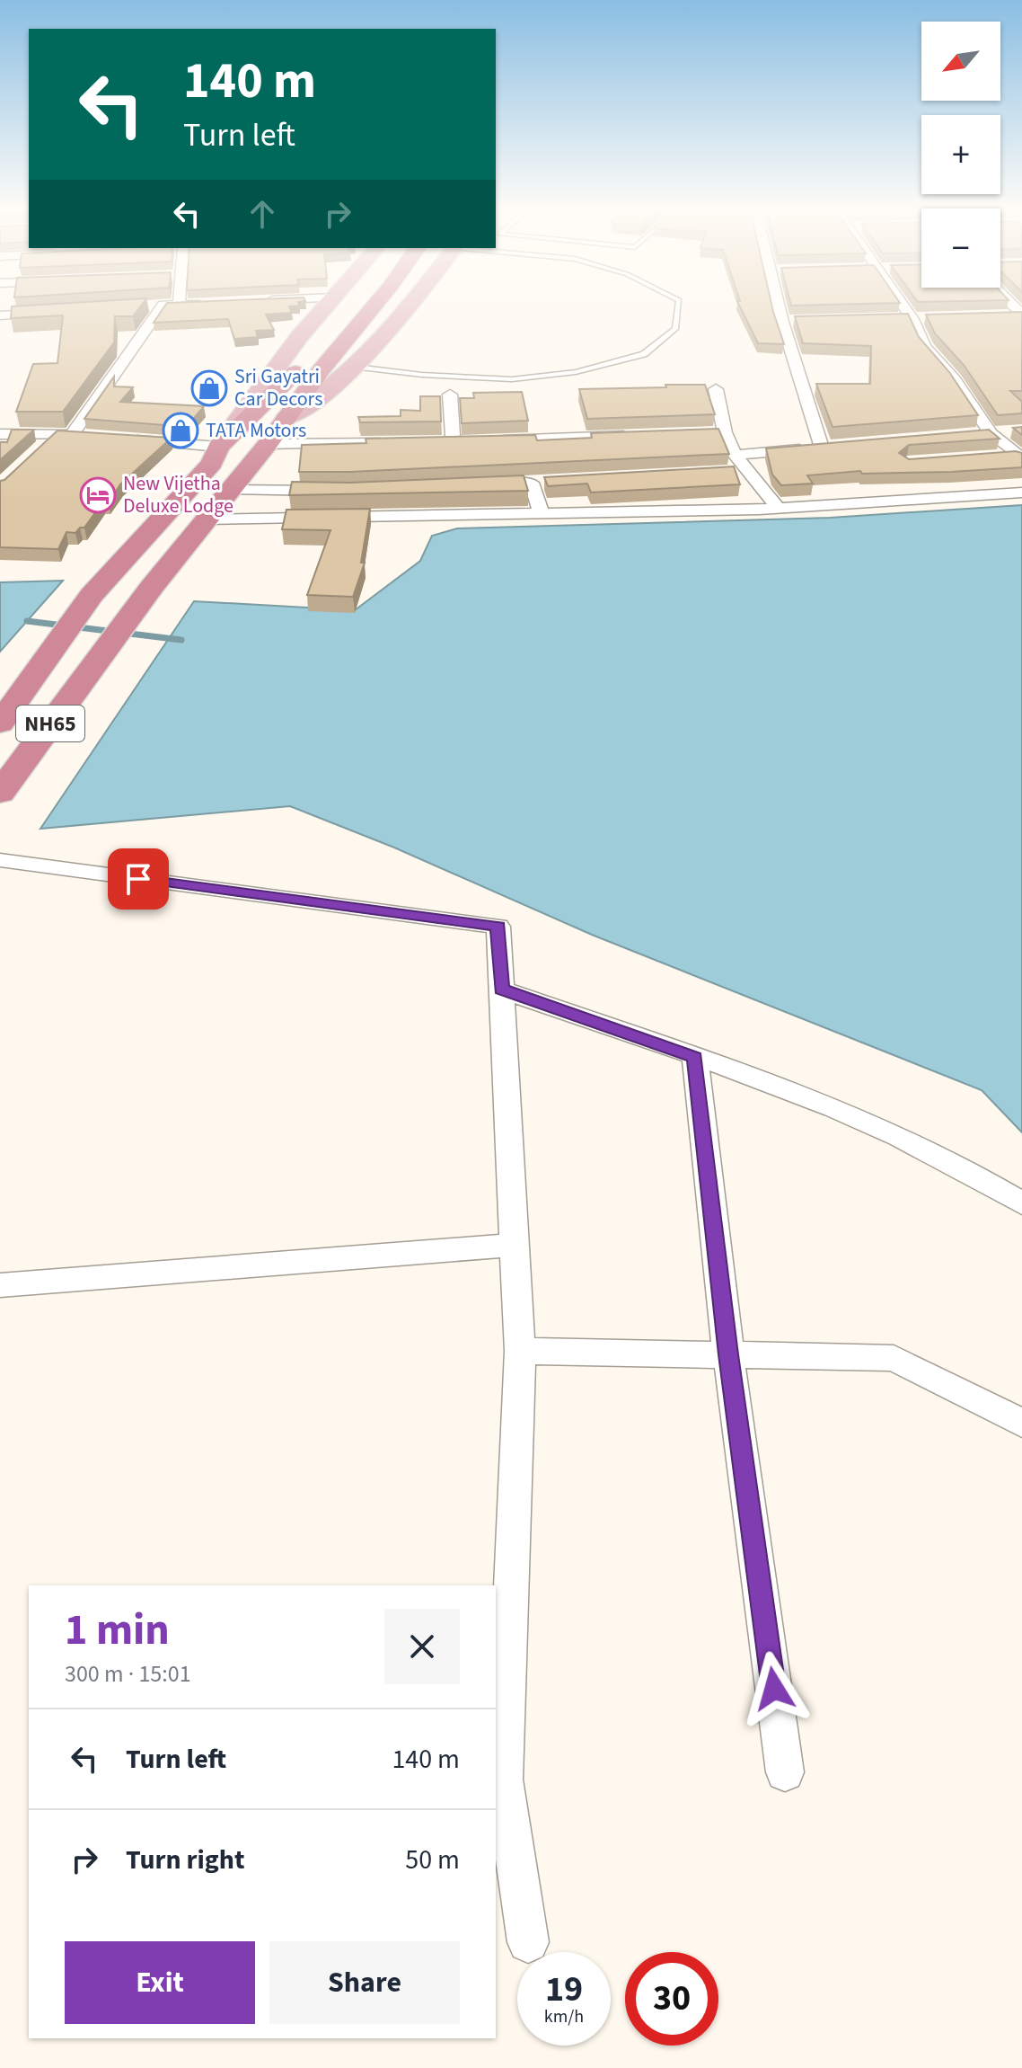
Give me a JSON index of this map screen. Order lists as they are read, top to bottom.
{
  "streets": {
    "highway": ["NH65"]
  },
  "places": {
    "shop": ["Sri Gayatri Car Decors", "TATA Motors"],
    "hotel": ["New Vijetha Deluxe Lodge"]
  },
  "north": "bottom left",
  "page": {
    "map_buttons": ["+", "−"],
    "turn": ["140 m", "Turn left"],
    "heading": ["1 min", "300 m · 15:01"],
    "list": [
      {
        "name": "Turn left",
        "value": "140 m"
      },
      {
        "name": "Turn right",
        "value": "50 m"
      }
    ],
    "buttons": ["Exit", "Share"],
    "speed": "19 km/h",
    "limit": "30"
  }
}
